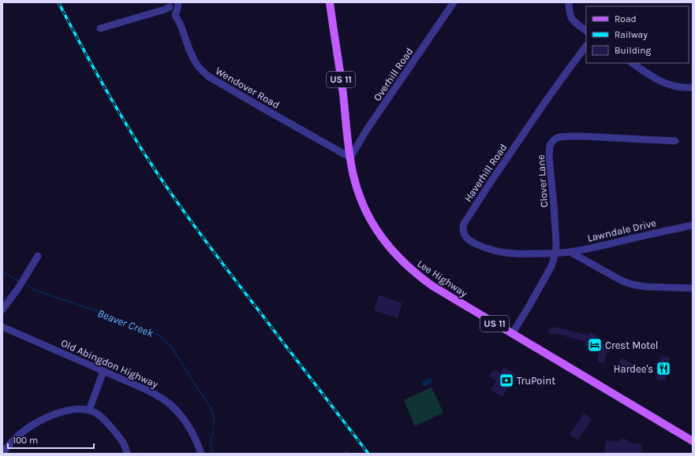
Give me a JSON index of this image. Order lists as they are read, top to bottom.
{
  "streets": {
    "main road": ["US 11", "Lee Highway"],
    "street": [
      "Overhill Road",
      "Wendover Road",
      "Haverhill Road",
      "Clover Lane",
      "Lawndale Drive",
      "Old Abingdon Highway"
    ]
  },
  "crossings": [
    ["Overhill Road", "Wendover Road"],
    ["Overhill Road", "Lee Highway"],
    ["Wendover Road", "Lee Highway"],
    ["Haverhill Road", "Clover Lane"],
    ["Haverhill Road", "Lawndale Drive"],
    ["Clover Lane", "Lawndale Drive"],
    ["Clover Lane", "Lee Highway"]
  ],
  "water": ["Beaver Creek"],
  "places": {
    "hotel": ["Crest Motel"],
    "restaurant": ["Hardee's"],
    "bank": ["TruPoint"]
  },
  "legend": ["Road", "Railway", "Building"],
  "scale_bar": "100 m"
}
